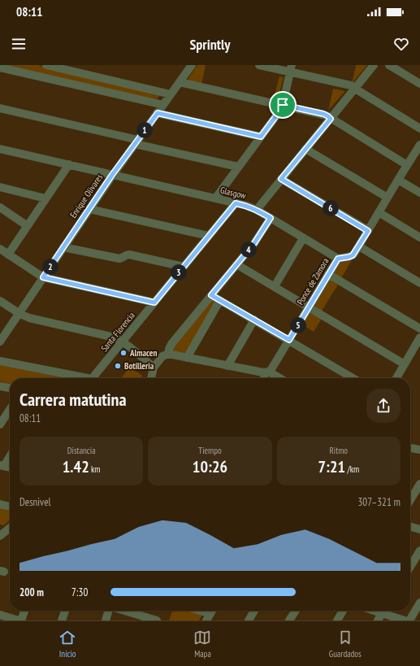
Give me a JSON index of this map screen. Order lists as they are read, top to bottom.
{
  "streets": {
    "street": [
      "Glasgow",
      "Enrique Olivares",
      "Ponce de Zamora",
      "Santa Florencia"
    ]
  },
  "crossings": [
    ["Glasgow", "Enrique Olivares"],
    ["Glasgow", "Ponce de Zamora"],
    ["Glasgow", "Santa Florencia"]
  ],
  "places": ["Almacen", "Botilleria"],
  "page": {
    "status": "08:11",
    "header": "Sprintly",
    "pins": [
      "1",
      "6",
      "4",
      "2",
      "3",
      "5"
    ],
    "heading": ["Carrera matutina", "08:11"],
    "stats": [
      ["Distancia", "1.42 km"],
      ["Tiempo", "10:26"],
      ["Ritmo", "7:21 /km"]
    ],
    "chart": ["Desnivel", "307–321 m"],
    "list": [
      {
        "name": "200 m",
        "note": "7:30"
      }
    ],
    "tabs": ["Inicio", "Mapa", "Guardados"]
  }
}
